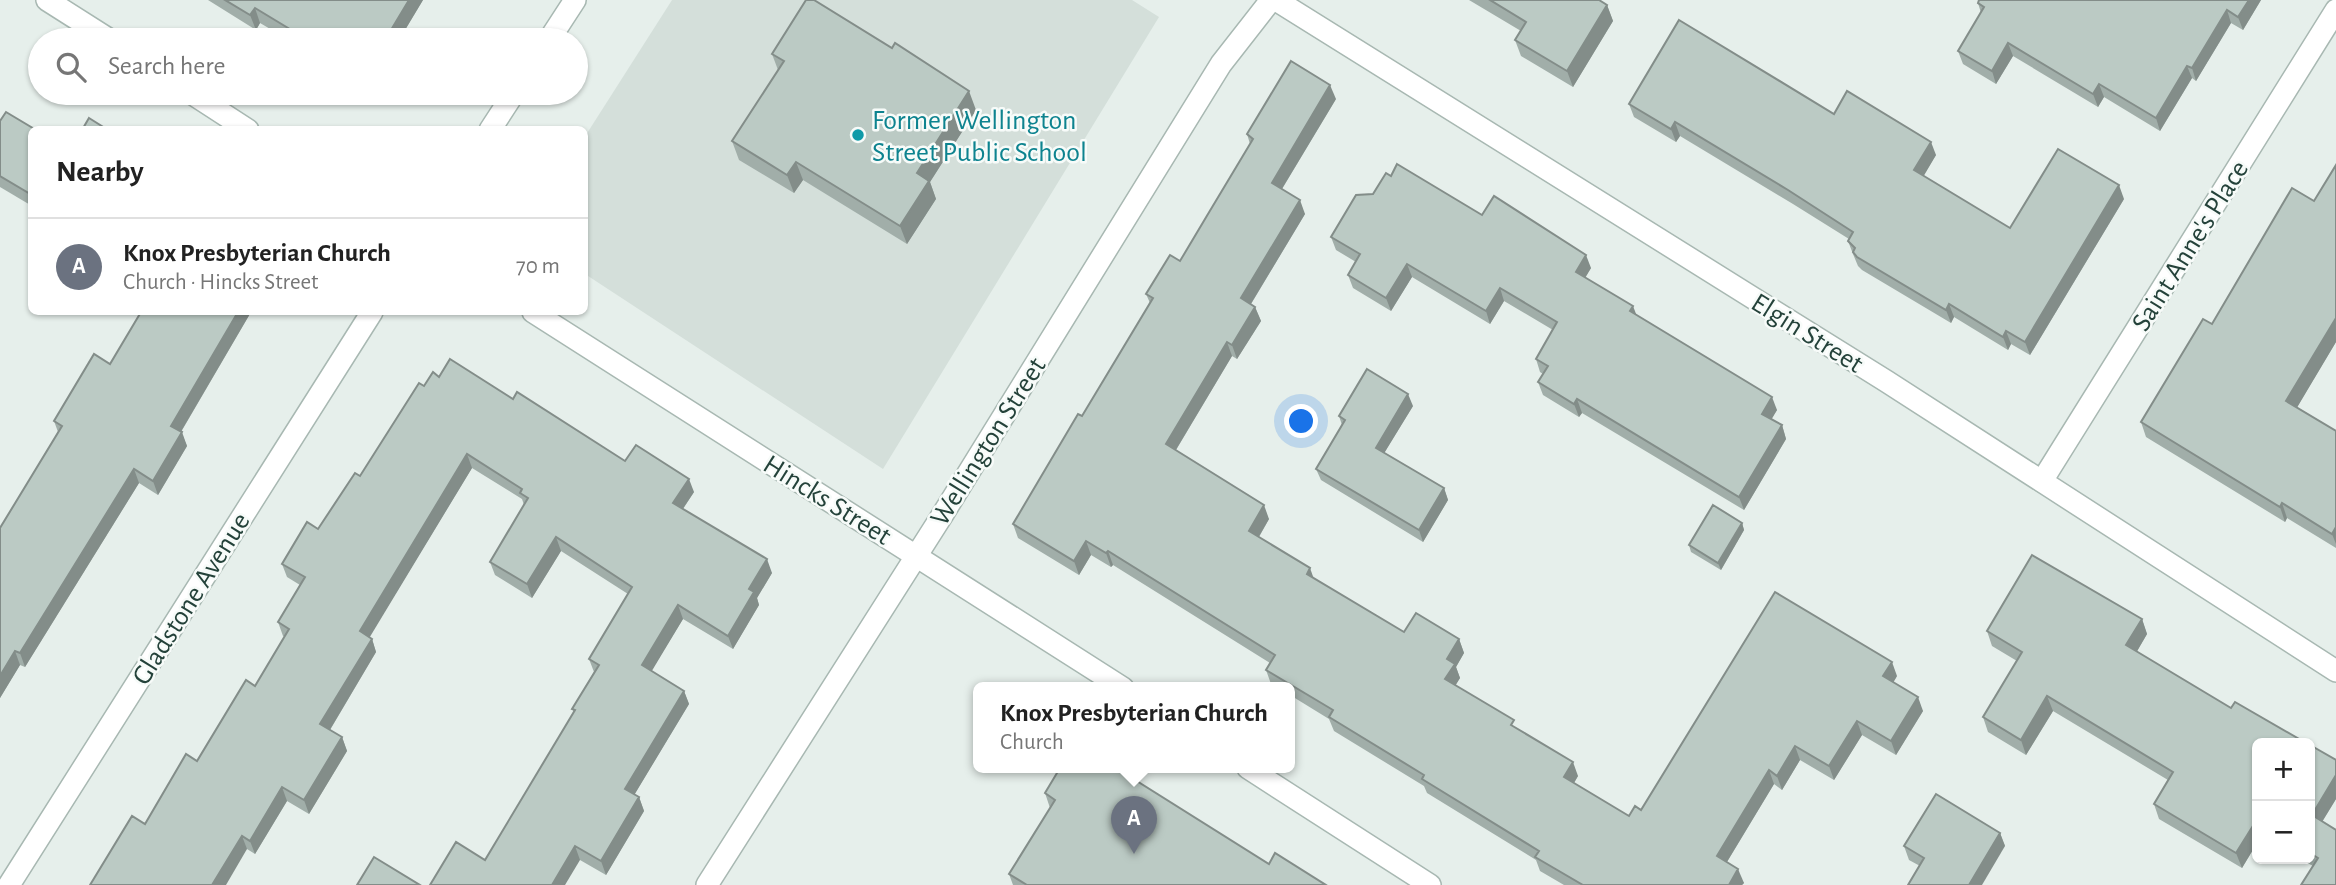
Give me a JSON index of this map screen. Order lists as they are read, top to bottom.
{
  "streets": {
    "street": [
      "Saint Anne's Place",
      "Elgin Street",
      "Wellington Street",
      "Hincks Street",
      "Gladstone Avenue"
    ]
  },
  "crossings": [
    ["Saint Anne's Place", "Elgin Street"],
    ["Elgin Street", "Wellington Street"],
    ["Wellington Street", "Hincks Street"]
  ],
  "places": ["Former Wellington Street Public School"],
  "page": {
    "search": "Search here",
    "heading": "Nearby",
    "list": [
      {
        "mark": "A",
        "name": "Knox Presbyterian Church",
        "note": "Church · Hincks Street",
        "value": "70 m"
      }
    ],
    "popup": ["Knox Presbyterian Church", "Church"],
    "map_buttons": ["+", "−"],
    "pins": "A"
  }
}
